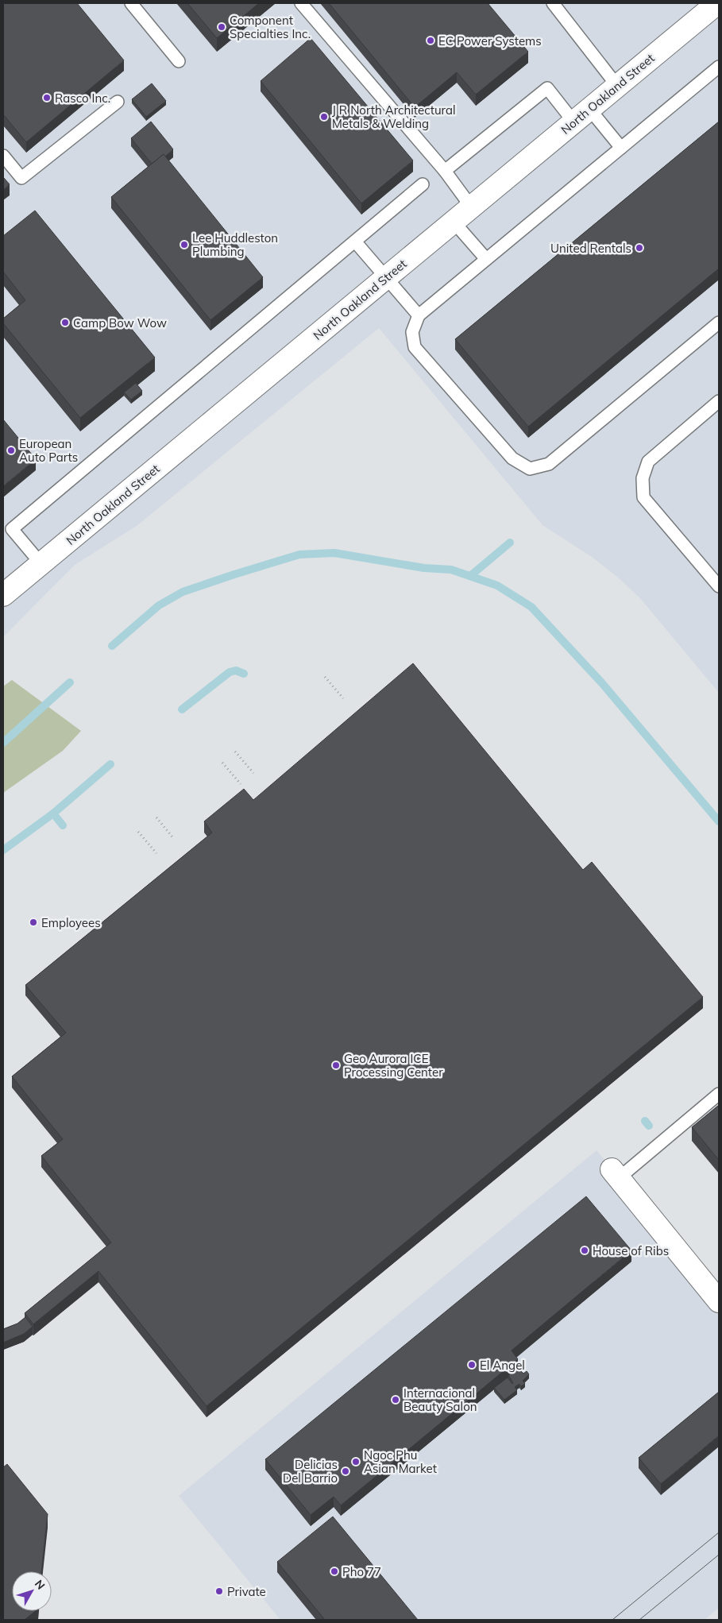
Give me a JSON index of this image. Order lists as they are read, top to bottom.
{
  "streets": {
    "street": ["North Oakland Street"]
  },
  "places": [
    "Component Specialties Inc.",
    "EC Power Systems",
    "Rasco Inc.",
    "J R North Architectural Metals & Welding",
    "Lee Huddleston Plumbing",
    "United Rentals",
    "Camp Bow Wow",
    "European Auto Parts",
    "Employees",
    "Geo Aurora ICE Processing Center",
    "House of Ribs",
    "El Angel",
    "Internacional Beauty Salon",
    "Ngoc Phu Asian Market",
    "Delicias Del Barrio",
    "Pho 77",
    "Private"
  ],
  "north": "top right"
}
